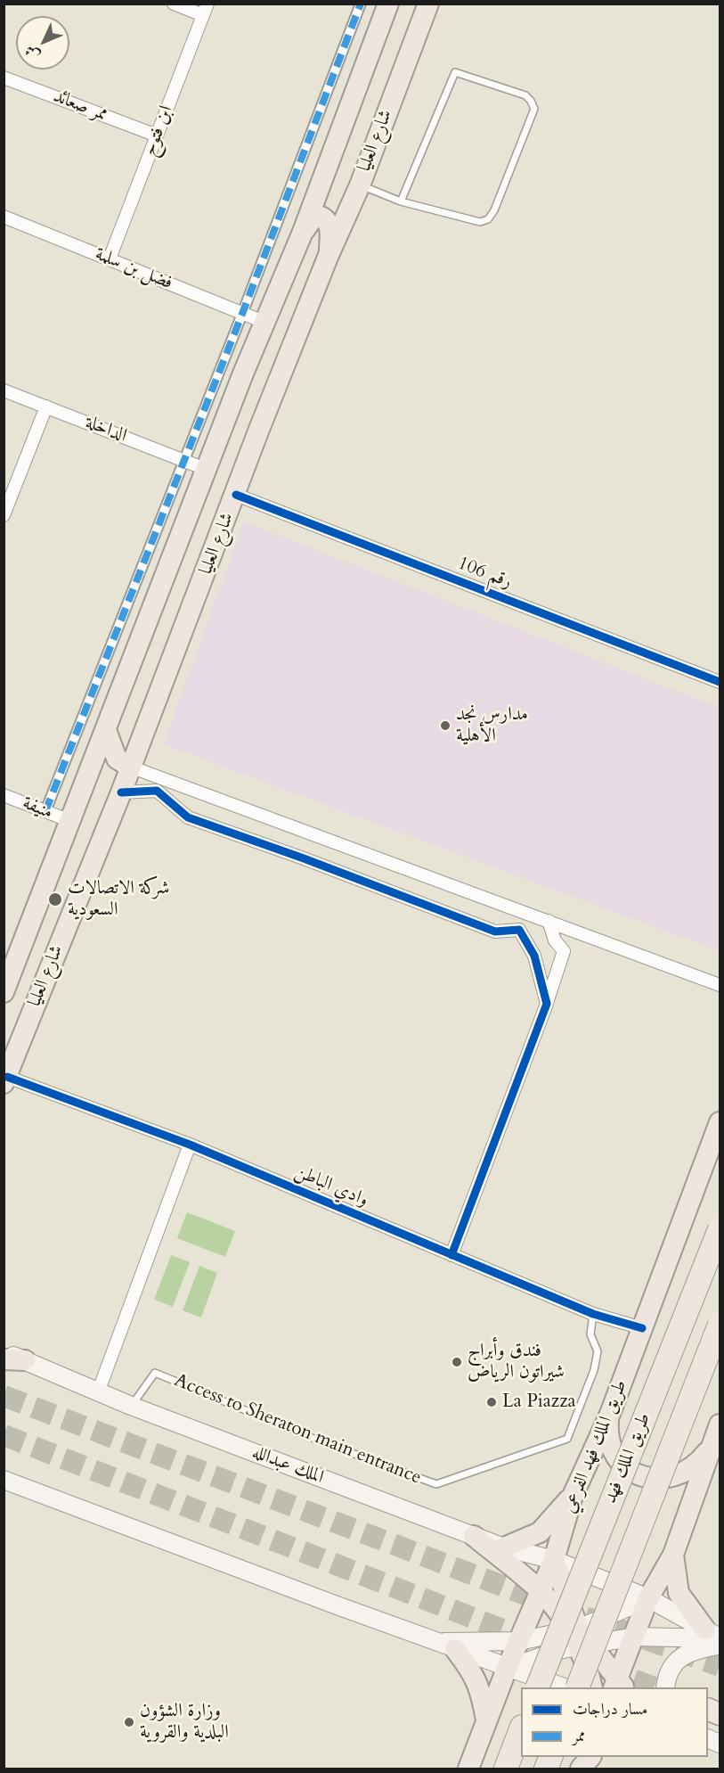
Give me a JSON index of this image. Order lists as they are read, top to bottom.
{
  "streets": {
    "highway": ["طريق الملك فهد"],
    "main road": ["شارع العليا", "طريق الملك فهد الفرعي", "الملك عبدالله"],
    "street": [
      "ممر صعائد",
      "ابن فتوح",
      "فضل بن سلمة",
      "الداخلة",
      "رقم 106",
      "منيفة",
      "وادي الباطن"
    ],
    "lane": ["Access to Sheraton main entrance"]
  },
  "crossings": [
    ["ممر صعائد", "ابن فتوح"],
    ["ابن فتوح", "فضل بن سلمة"],
    ["شارع العليا", "فضل بن سلمة"],
    ["شارع العليا", "الداخلة"],
    ["شارع العليا", "رقم 106"],
    ["شارع العليا", "منيفة"],
    ["شارع العليا", "وادي الباطن"],
    ["وادي الباطن", "Access to Sheraton main entrance"],
    ["وادي الباطن", "طريق الملك فهد الفرعي"],
    ["Access to Sheraton main entrance", "الملك عبدالله"],
    ["طريق الملك فهد الفرعي", "الملك عبدالله"]
  ],
  "places": [
    "مدارس نجد الأهلية",
    "شركة الاتصالات السعودية",
    "فندق وأبراج شيراتون الرياض",
    "La Piazza",
    "وزارة الشؤون البلدية والقروية"
  ],
  "legend": ["مسار دراجات", "ممر"],
  "north": "bottom left"
}
